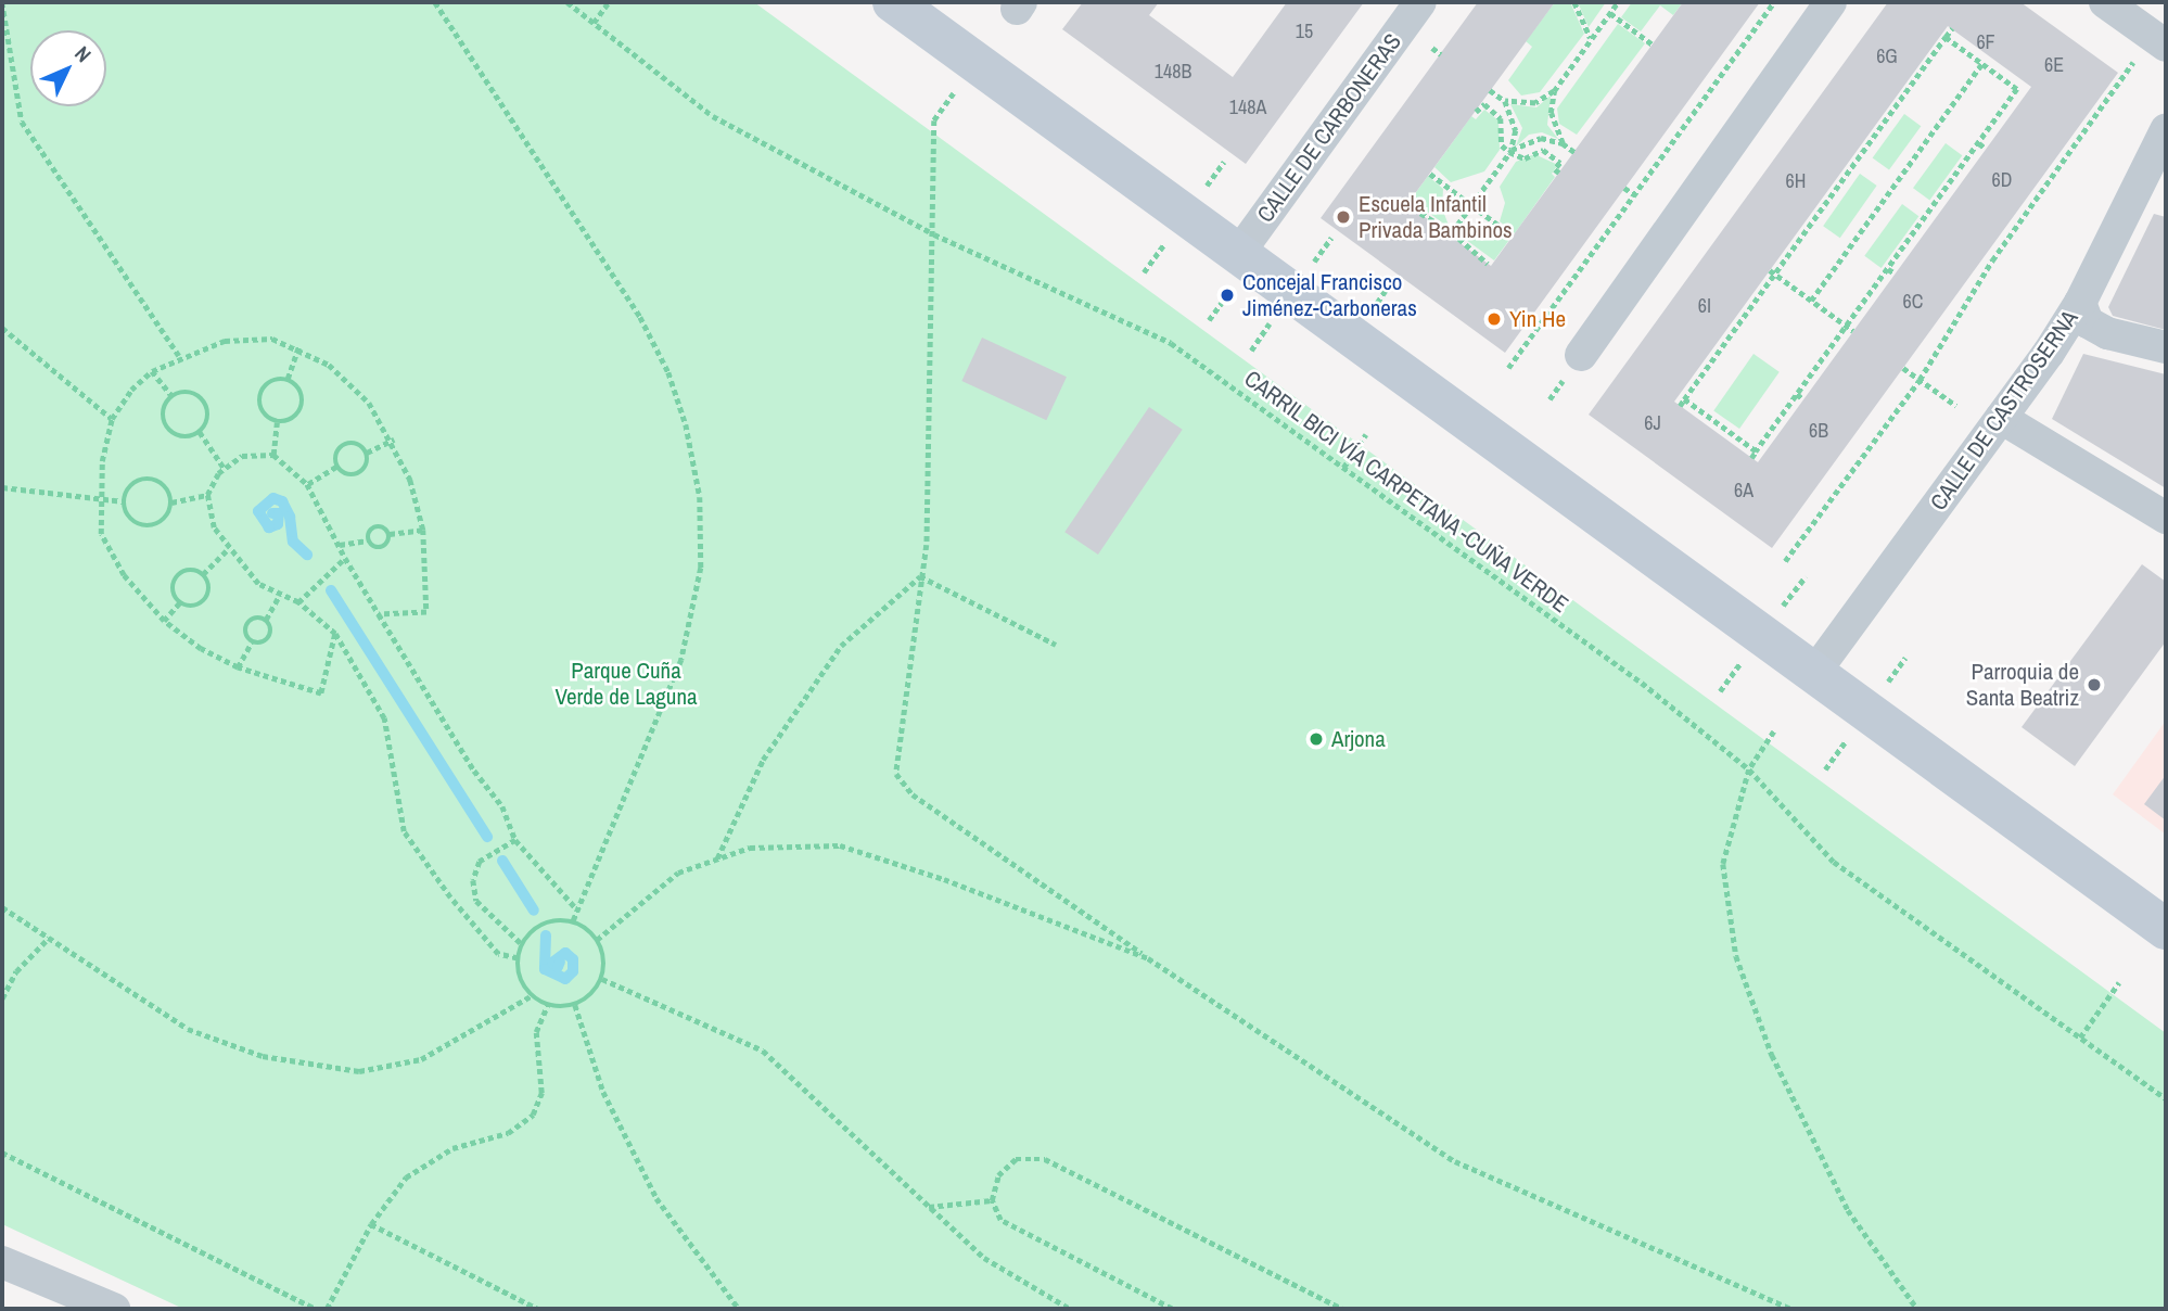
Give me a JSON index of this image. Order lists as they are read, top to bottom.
{
  "streets": {
    "street": ["CALLE DE CARBONERAS", "CALLE DE CASTROSERNA"],
    "path": ["CARRIL BICI VÍA CARPETANA -CUÑA VERDE"]
  },
  "parks": ["Parque Cuña Verde de Laguna"],
  "places": [
    "Escuela Infantil Privada Bambinos",
    "Concejal Francisco Jiménez-Carboneras",
    "Yin He",
    "Parroquia de Santa Beatriz",
    "Arjona"
  ],
  "house_numbers": [
    "15",
    "6F",
    "6G",
    "6E",
    "148B",
    "148A",
    "6D",
    "6H",
    "6C",
    "6I",
    "6J",
    "6B",
    "6A"
  ],
  "north": "top right"
}
